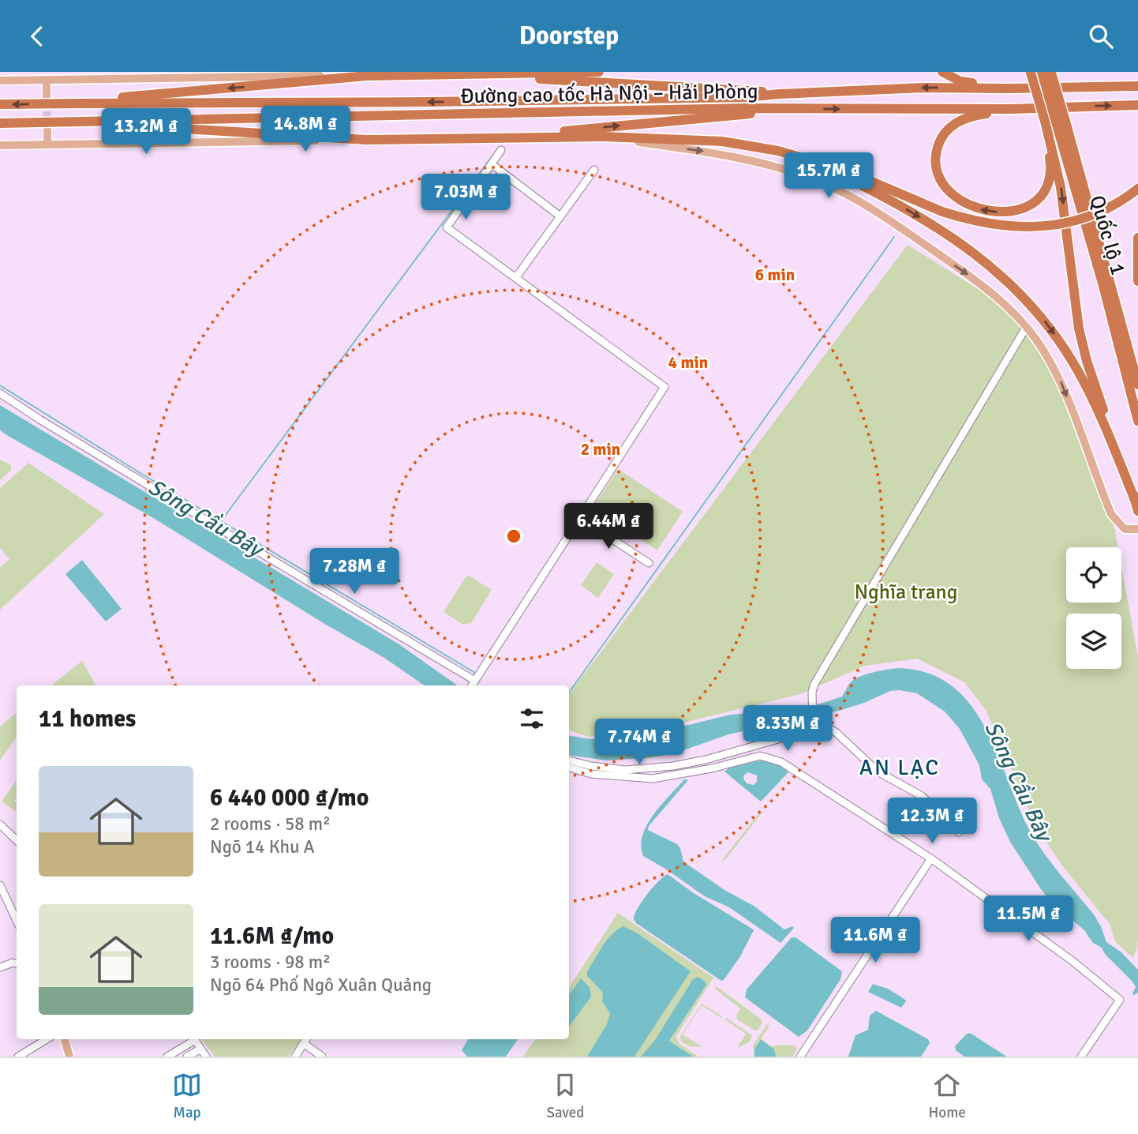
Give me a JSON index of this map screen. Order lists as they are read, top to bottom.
{
  "streets": {
    "highway": ["Đường cao tốc Hà Nội – Hải Phòng", "Quốc lộ 1"]
  },
  "districts": ["AN LẠC"],
  "water": ["Sông Cầu Bây"],
  "parks": ["Nghĩa trang"],
  "page": {
    "header": "Doorstep",
    "price": [
      "14.8M ₫",
      "13.2M ₫",
      "15.7M ₫",
      "7.03M ₫",
      "6.44M ₫",
      "7.28M ₫",
      "8.33M ₫",
      "7.74M ₫",
      "12.3M ₫",
      "11.5M ₫",
      "11.6M ₫"
    ],
    "heading": "11 homes",
    "list": [
      {
        "name": "6 440 000 ₫/mo",
        "note": "2 rooms · 58 m² · Ngõ 14 Khu A"
      },
      {
        "name": "11.6M ₫/mo",
        "note": "3 rooms · 98 m² · Ngõ 64 Phố Ngô Xuân Quảng"
      }
    ],
    "tabs": ["Map", "Saved", "Home"]
  },
  "rings": ["6 min", "4 min", "2 min"]
}
